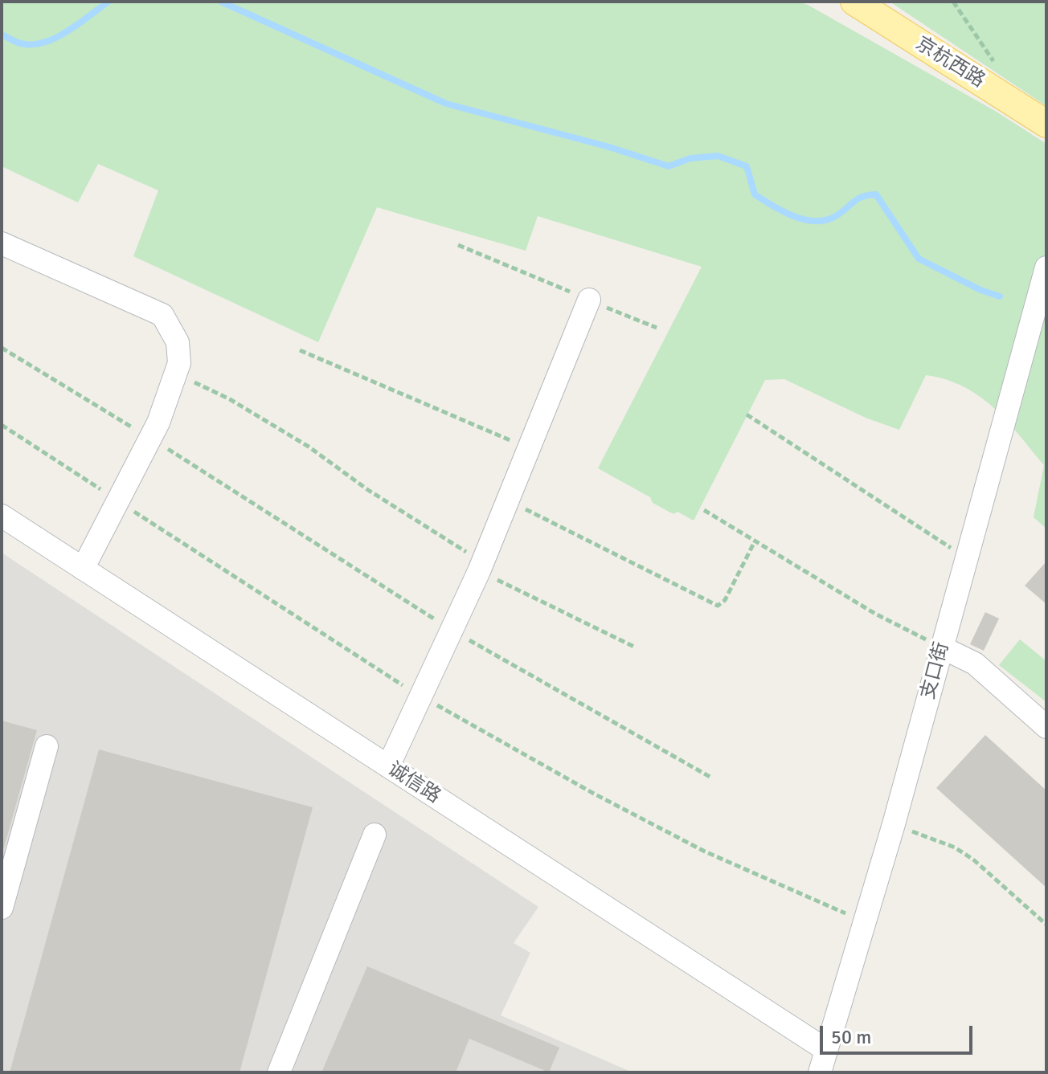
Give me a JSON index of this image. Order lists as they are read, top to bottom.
{
  "streets": {
    "main road": ["京杭西路"],
    "street": ["支口街", "诚信路"]
  },
  "crossings": [
    ["支口街", "诚信路"]
  ],
  "scale_bar": "50 m"
}
